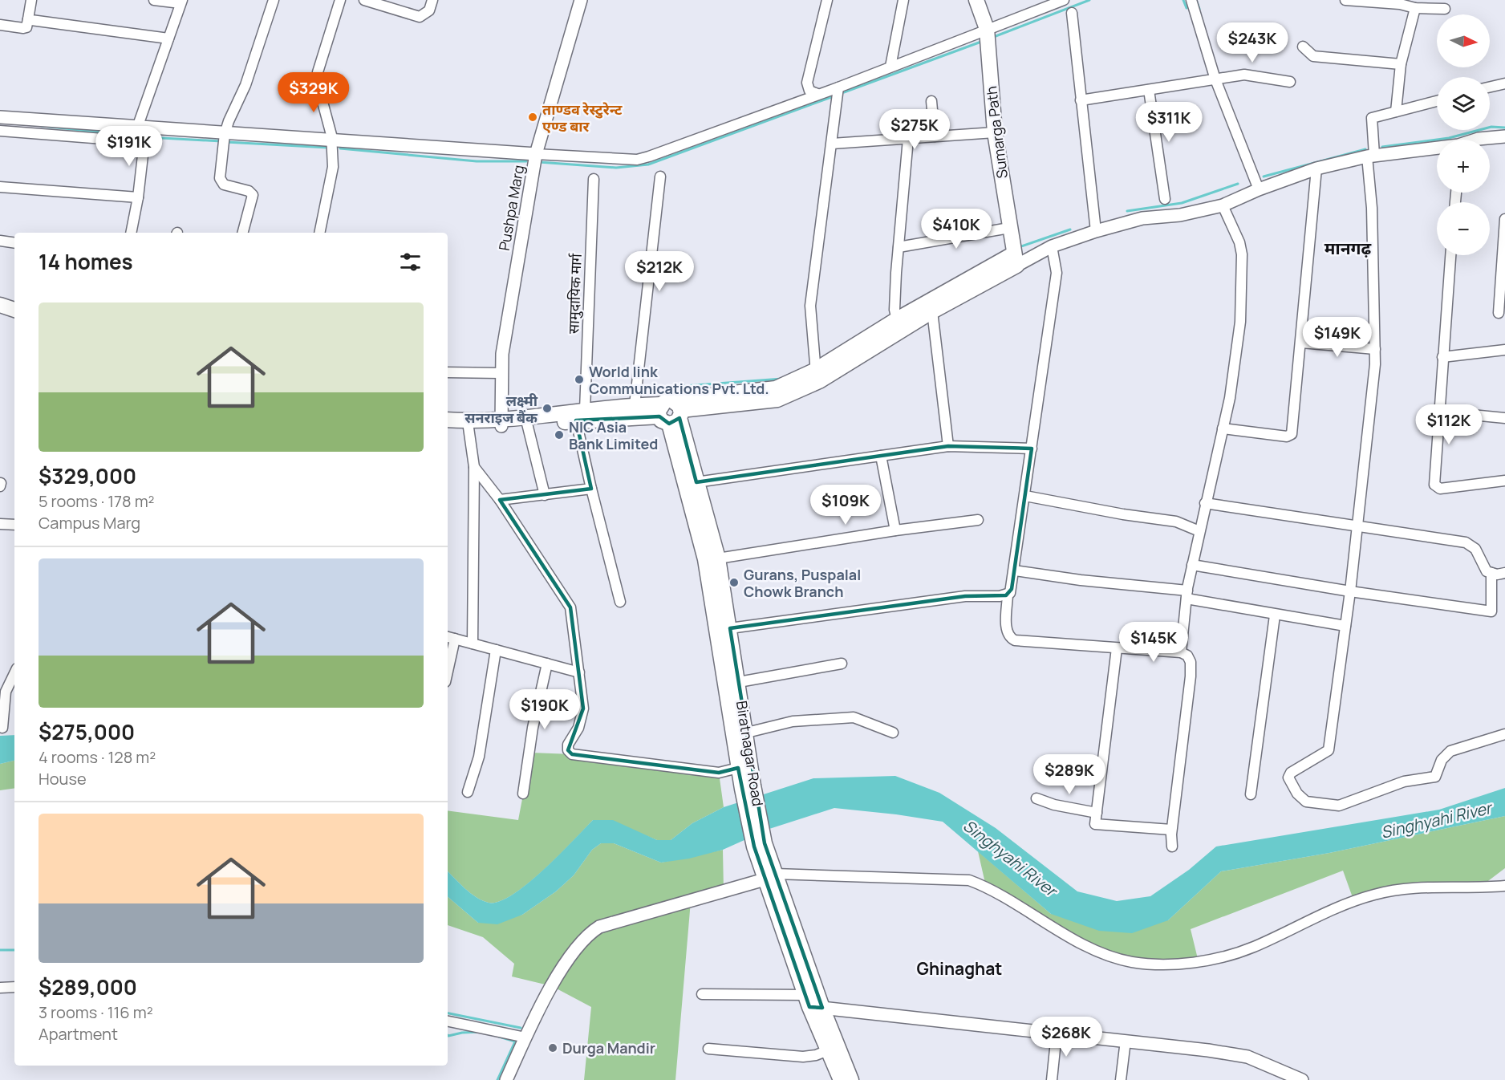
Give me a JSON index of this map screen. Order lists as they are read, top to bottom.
{
  "streets": {
    "main road": ["Sumarga Path", "Biratnagar Road"],
    "street": ["Pushpa Marg", "सामुदायिक मार्ग"]
  },
  "districts": ["मानगढ़", "Ghinaghat"],
  "water": ["Singhyahi River"],
  "places": [
    "ताण्डव रेस्टुरेन्ट एण्ड बार",
    "World link Communications Pvt. Ltd.",
    "लक्ष्मी सनराइज बैंक",
    "NIC Asia Bank Limited",
    "Gurans, Puspalal Chowk Branch",
    "Durga Mandir"
  ],
  "north": "right",
  "page": {
    "map_buttons": ["+", "−"],
    "price": [
      "$243K",
      "$329K",
      "$311K",
      "$275K",
      "$191K",
      "$410K",
      "$212K",
      "$149K",
      "$112K",
      "$109K",
      "$145K",
      "$190K",
      "$289K",
      "$268K"
    ],
    "heading": "14 homes",
    "list": [
      {
        "name": "$329,000",
        "note": "5 rooms · 178 m² · Campus Marg"
      },
      {
        "name": "$275,000",
        "note": "4 rooms · 128 m² · House"
      },
      {
        "name": "$289,000",
        "note": "3 rooms · 116 m² · Apartment"
      }
    ]
  }
}
